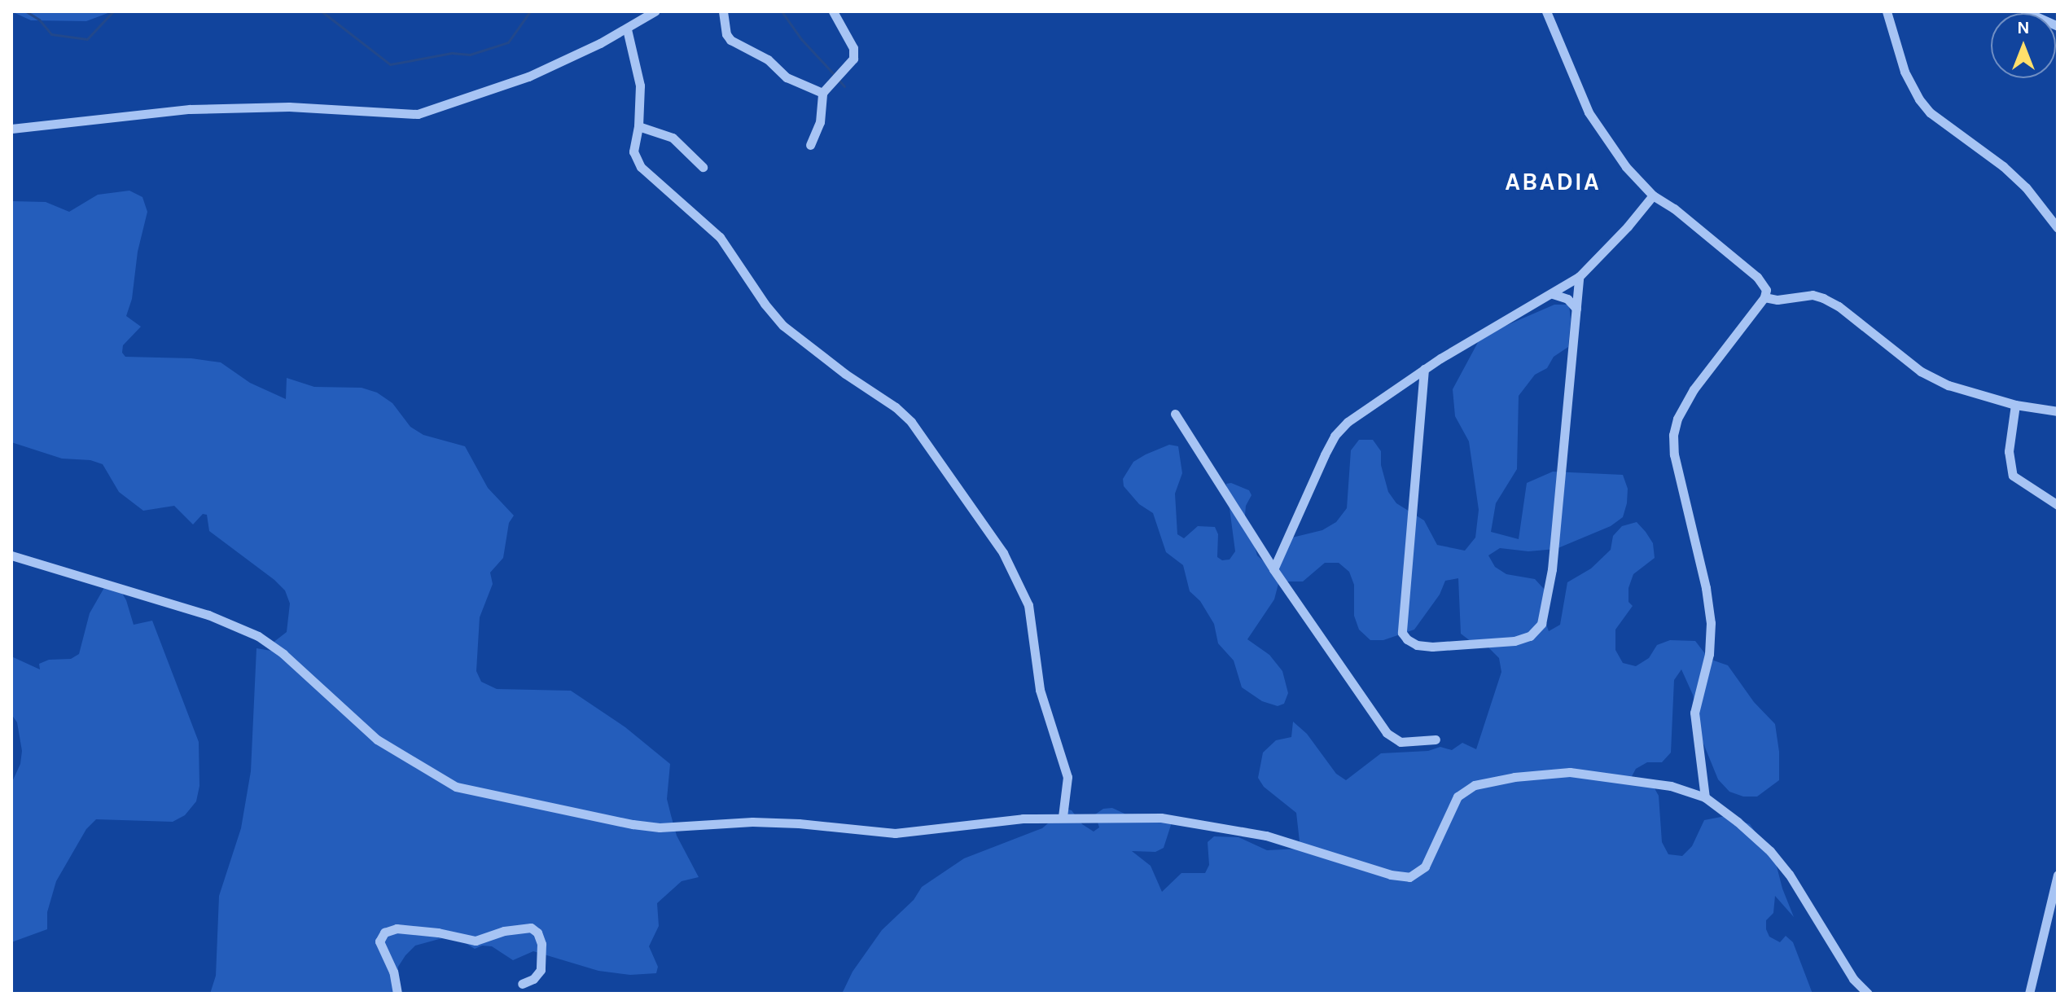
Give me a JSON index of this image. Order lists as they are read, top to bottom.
{
  "districts": ["ABADIA"],
  "north": "top"
}
